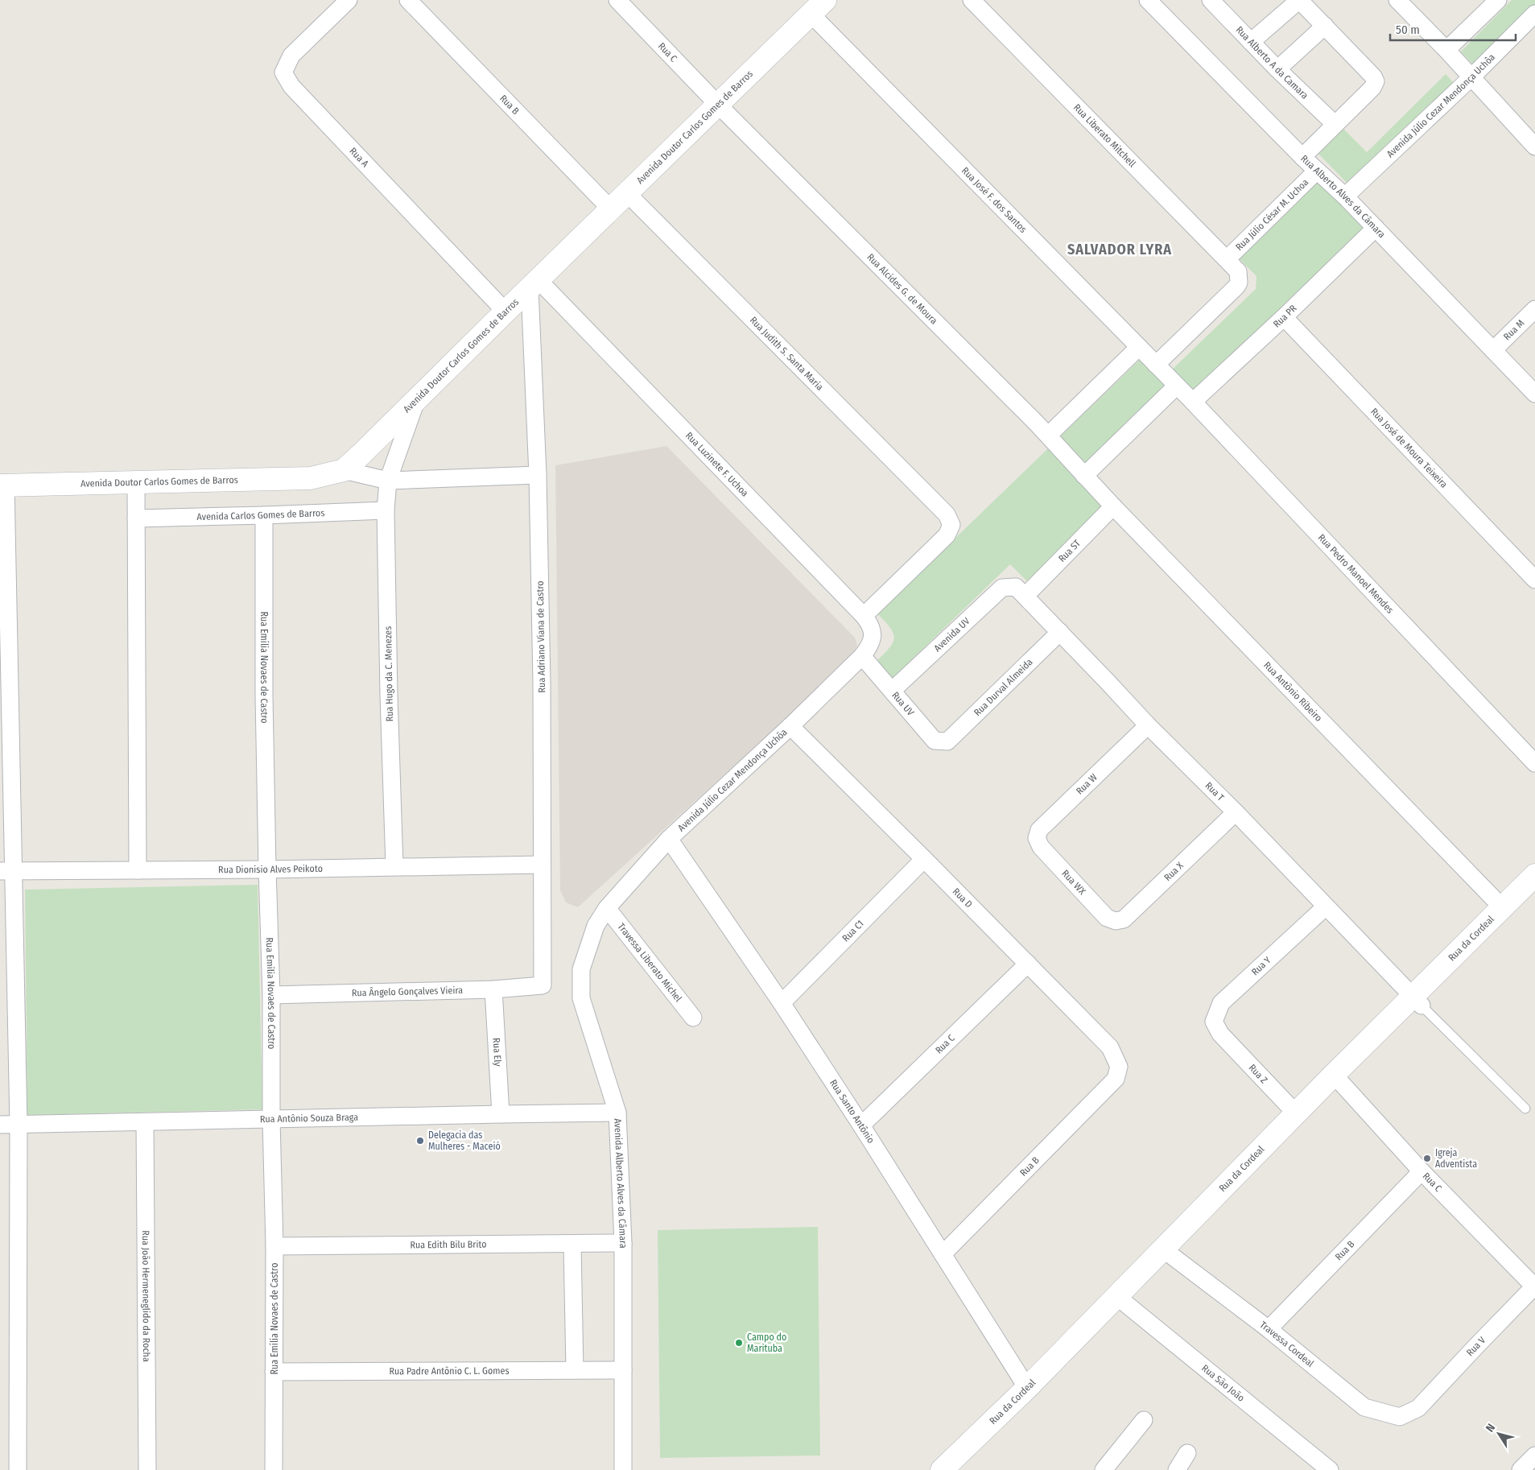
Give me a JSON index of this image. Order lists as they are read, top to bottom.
{
  "streets": {
    "street": [
      "Rua C",
      "Rua Alberto A da Camara",
      "Rua B",
      "Avenida Júlio Cezar Mendonça Uchôa",
      "Avenida Doutor Carlos Gomes de Barros",
      "Rua Liberato Mitchell",
      "Rua A",
      "Rua Alberto Alves da Câmara",
      "Rua José F. dos Santos",
      "Rua Júlio César M. Uchoa",
      "Rua Alcides G. de Moura",
      "Rua PR",
      "Rua M",
      "Rua Judith S. Santa Maria",
      "Rua José de Moura Teixeira",
      "Rua Luzinete F. Uchoa",
      "Avenida Carlos Gomes de Barros",
      "Rua ST",
      "Rua Pedro Manoel Mendes",
      "Avenida UV",
      "Rua Adriano Viana de Castro",
      "Rua Emília Novaes de Castro",
      "Rua Hugo da C. Menezes",
      "Rua Durval Almeida",
      "Rua Antônio Ribeiro",
      "Rua UV",
      "Rua W",
      "Rua T",
      "Rua Dionisio Alves Peikoto",
      "Rua X",
      "Rua WX",
      "Rua D",
      "Rua C1",
      "Rua da Cordeal",
      "Travessa Liberato Michel",
      "Rua Y",
      "Rua Ângelo Gonçalves Vieira",
      "Rua Ely",
      "Rua Z",
      "Rua Santo Antônio",
      "Rua Antônio Souza Braga",
      "Avenida Alberto Alves da Câmara",
      "Rua Edith Bilu Brito",
      "Rua João Hermeneglido da Rocha",
      "Travessa Cordeal",
      "Rua V",
      "Rua Padre Antônio C. L. Gomes",
      "Rua São João"
    ]
  },
  "crossings": [
    ["Rua C", "Rua B"],
    ["Rua C", "Avenida Doutor Carlos Gomes de Barros"],
    ["Rua C", "Rua Alcides G. de Moura"],
    ["Rua C", "Rua D"],
    ["Rua C", "Rua da Cordeal"],
    ["Rua C", "Rua Santo Antônio"],
    ["Rua C", "Rua V"],
    ["Rua B", "Avenida Doutor Carlos Gomes de Barros"],
    ["Rua B", "Rua D"],
    ["Rua B", "Rua Santo Antônio"],
    ["Rua B", "Travessa Cordeal"],
    ["Avenida Júlio Cezar Mendonça Uchôa", "Rua Alberto Alves da Câmara"],
    ["Avenida Júlio Cezar Mendonça Uchôa", "Rua Luzinete F. Uchoa"],
    ["Avenida Júlio Cezar Mendonça Uchôa", "Rua UV"],
    ["Avenida Júlio Cezar Mendonça Uchôa", "Rua D"],
    ["Avenida Júlio Cezar Mendonça Uchôa", "Travessa Liberato Michel"],
    ["Avenida Júlio Cezar Mendonça Uchôa", "Rua Santo Antônio"],
    ["Avenida Júlio Cezar Mendonça Uchôa", "Avenida Alberto Alves da Câmara"],
    ["Avenida Doutor Carlos Gomes de Barros", "Rua A"],
    ["Avenida Doutor Carlos Gomes de Barros", "Rua José F. dos Santos"],
    ["Avenida Doutor Carlos Gomes de Barros", "Rua Alcides G. de Moura"],
    ["Avenida Doutor Carlos Gomes de Barros", "Rua Judith S. Santa Maria"],
    ["Avenida Doutor Carlos Gomes de Barros", "Rua Luzinete F. Uchoa"],
    ["Avenida Doutor Carlos Gomes de Barros", "Rua Adriano Viana de Castro"],
    ["Avenida Doutor Carlos Gomes de Barros", "Rua Hugo da C. Menezes"],
    ["Rua Liberato Mitchell", "Rua Júlio César M. Uchoa"],
    ["Rua Alberto Alves da Câmara", "Rua Júlio César M. Uchoa"],
    ["Rua Alberto Alves da Câmara", "Rua PR"],
    ["Rua Alberto Alves da Câmara", "Rua M"],
    ["Rua José F. dos Santos", "Rua Pedro Manoel Mendes"],
    ["Rua Alcides G. de Moura", "Rua Antônio Ribeiro"],
    ["Rua PR", "Rua José de Moura Teixeira"],
    ["Rua PR", "Rua Pedro Manoel Mendes"],
    ["Rua Judith S. Santa Maria", "Rua Luzinete F. Uchoa"],
    ["Rua Luzinete F. Uchoa", "Rua Adriano Viana de Castro"],
    ["Rua Luzinete F. Uchoa", "Rua UV"],
    ["Avenida Carlos Gomes de Barros", "Rua Emília Novaes de Castro"],
    ["Avenida Carlos Gomes de Barros", "Rua Hugo da C. Menezes"],
    ["Rua ST", "Avenida UV"],
    ["Rua ST", "Rua Antônio Ribeiro"],
    ["Rua ST", "Rua T"],
    ["Avenida UV", "Rua UV"],
    ["Avenida UV", "Rua T"],
    ["Rua Adriano Viana de Castro", "Rua Dionisio Alves Peikoto"],
    ["Rua Adriano Viana de Castro", "Rua Ângelo Gonçalves Vieira"],
    ["Rua Emília Novaes de Castro", "Rua Dionisio Alves Peikoto"],
    ["Rua Emília Novaes de Castro", "Rua Ângelo Gonçalves Vieira"],
    ["Rua Emília Novaes de Castro", "Rua Antônio Souza Braga"],
    ["Rua Emília Novaes de Castro", "Rua Edith Bilu Brito"],
    ["Rua Emília Novaes de Castro", "Rua Padre Antônio C. L. Gomes"],
    ["Rua Hugo da C. Menezes", "Rua Dionisio Alves Peikoto"],
    ["Rua Durval Almeida", "Rua UV"],
    ["Rua Durval Almeida", "Rua T"],
    ["Rua Antônio Ribeiro", "Rua da Cordeal"],
    ["Rua W", "Rua T"],
    ["Rua W", "Rua WX"],
    ["Rua T", "Rua X"],
    ["Rua T", "Rua da Cordeal"],
    ["Rua T", "Rua Y"],
    ["Rua X", "Rua WX"],
    ["Rua D", "Rua C1"],
    ["Rua C1", "Rua Santo Antônio"],
    ["Rua da Cordeal", "Rua Z"],
    ["Rua da Cordeal", "Rua Santo Antônio"],
    ["Rua da Cordeal", "Travessa Cordeal"],
    ["Rua da Cordeal", "Rua São João"],
    ["Travessa Liberato Michel", "Avenida Alberto Alves da Câmara"],
    ["Rua Y", "Rua Z"],
    ["Rua Ângelo Gonçalves Vieira", "Rua Ely"],
    ["Rua Ely", "Rua Antônio Souza Braga"],
    ["Rua Antônio Souza Braga", "Avenida Alberto Alves da Câmara"],
    ["Rua Antônio Souza Braga", "Rua João Hermeneglido da Rocha"],
    ["Avenida Alberto Alves da Câmara", "Rua Edith Bilu Brito"],
    ["Avenida Alberto Alves da Câmara", "Rua Padre Antônio C. L. Gomes"],
    ["Travessa Cordeal", "Rua V"]
  ],
  "districts": ["SALVADOR LYRA"],
  "places": ["Delegacia das Mulheres - Maceió", "Igreja Adventista", "Campo do Marituba"],
  "scale_bar": "50 m",
  "north": "top left"
}
